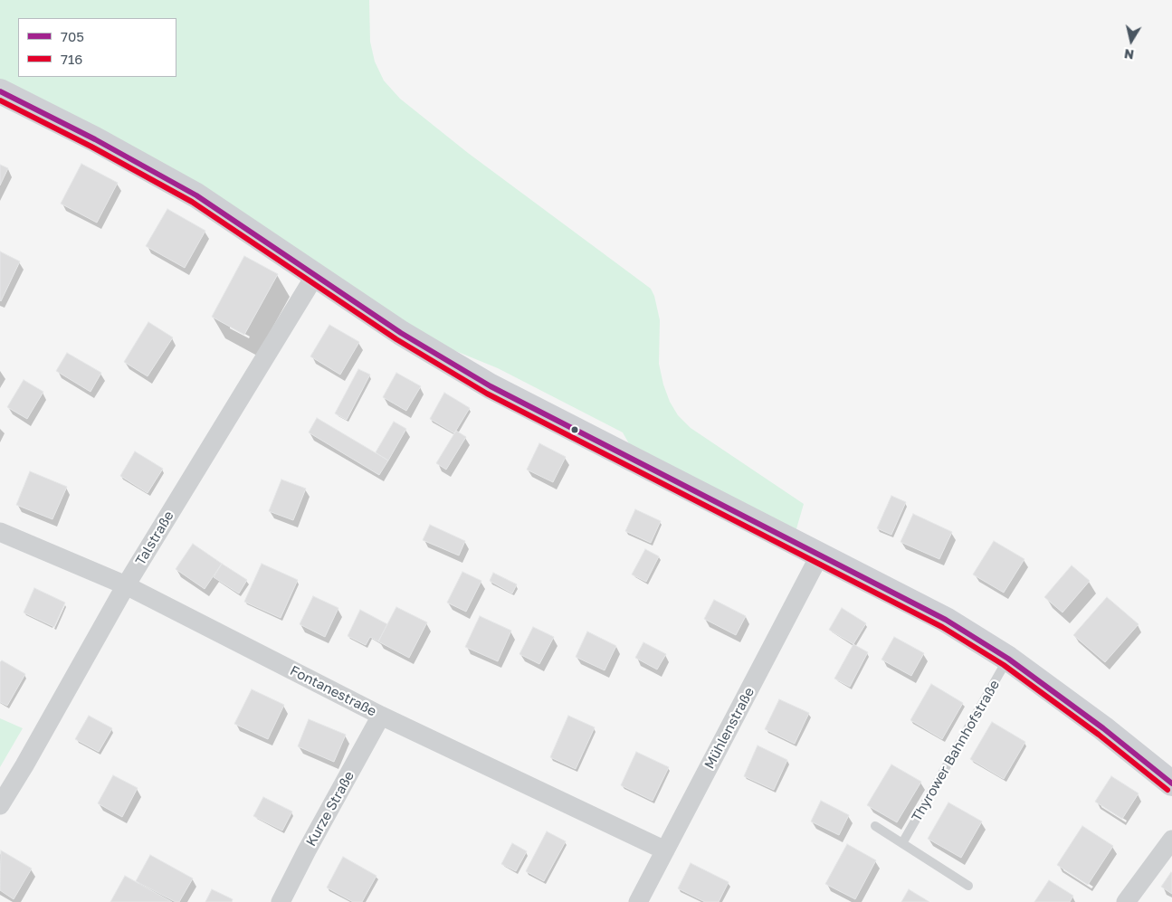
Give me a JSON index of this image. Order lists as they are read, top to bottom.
{
  "streets": {
    "street": [
      "Talstraße",
      "Fontanestraße",
      "Mühlenstraße",
      "Kurze Straße"
    ],
    "lane": ["Thyrower Bahnhofstraße"]
  },
  "crossings": [
    ["Talstraße", "Fontanestraße"],
    ["Fontanestraße", "Mühlenstraße"],
    ["Fontanestraße", "Kurze Straße"]
  ],
  "lines": ["transit line 705", "transit line 716"],
  "legend": ["705", "716"],
  "north": "bottom"
}
